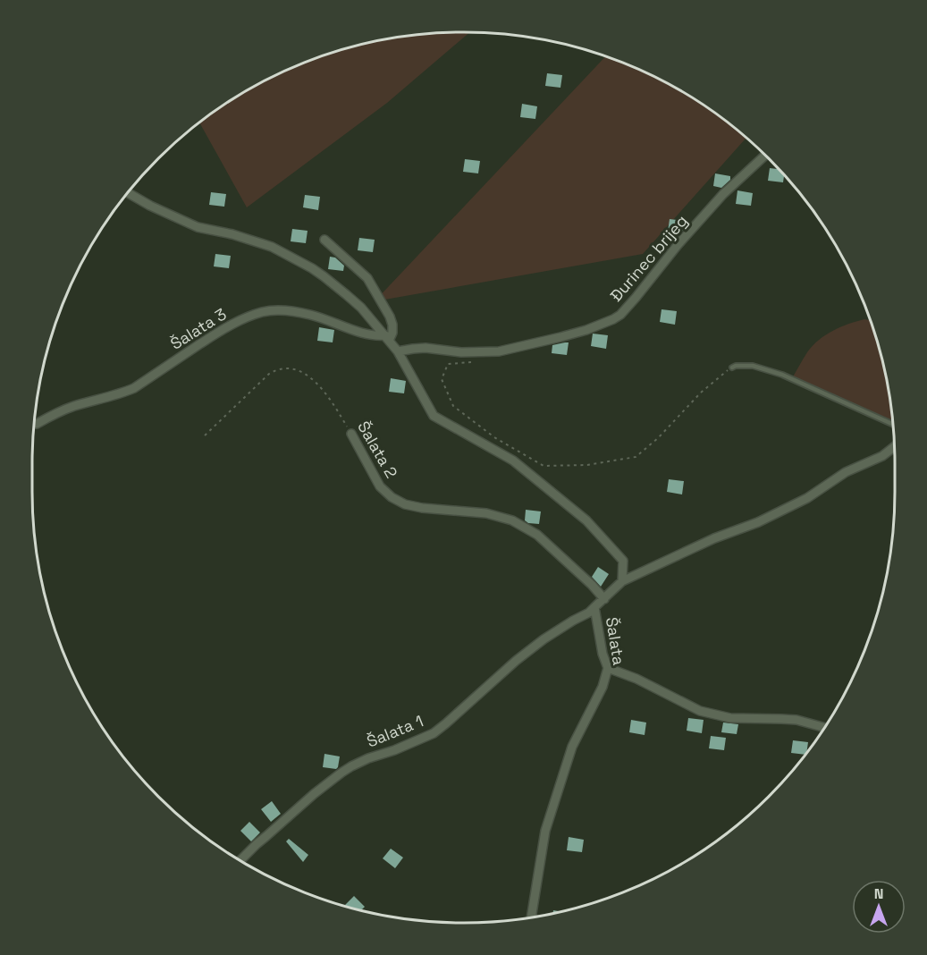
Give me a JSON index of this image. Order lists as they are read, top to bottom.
{
  "streets": {
    "street": [
      "Đurinec brijeg",
      "Šalata 3",
      "Šalata 2",
      "Šalata",
      "Šalata 1"
    ]
  },
  "crossings": [
    ["Šalata 2", "Šalata"],
    ["Šalata", "Šalata 1"]
  ],
  "north": "top"
}
